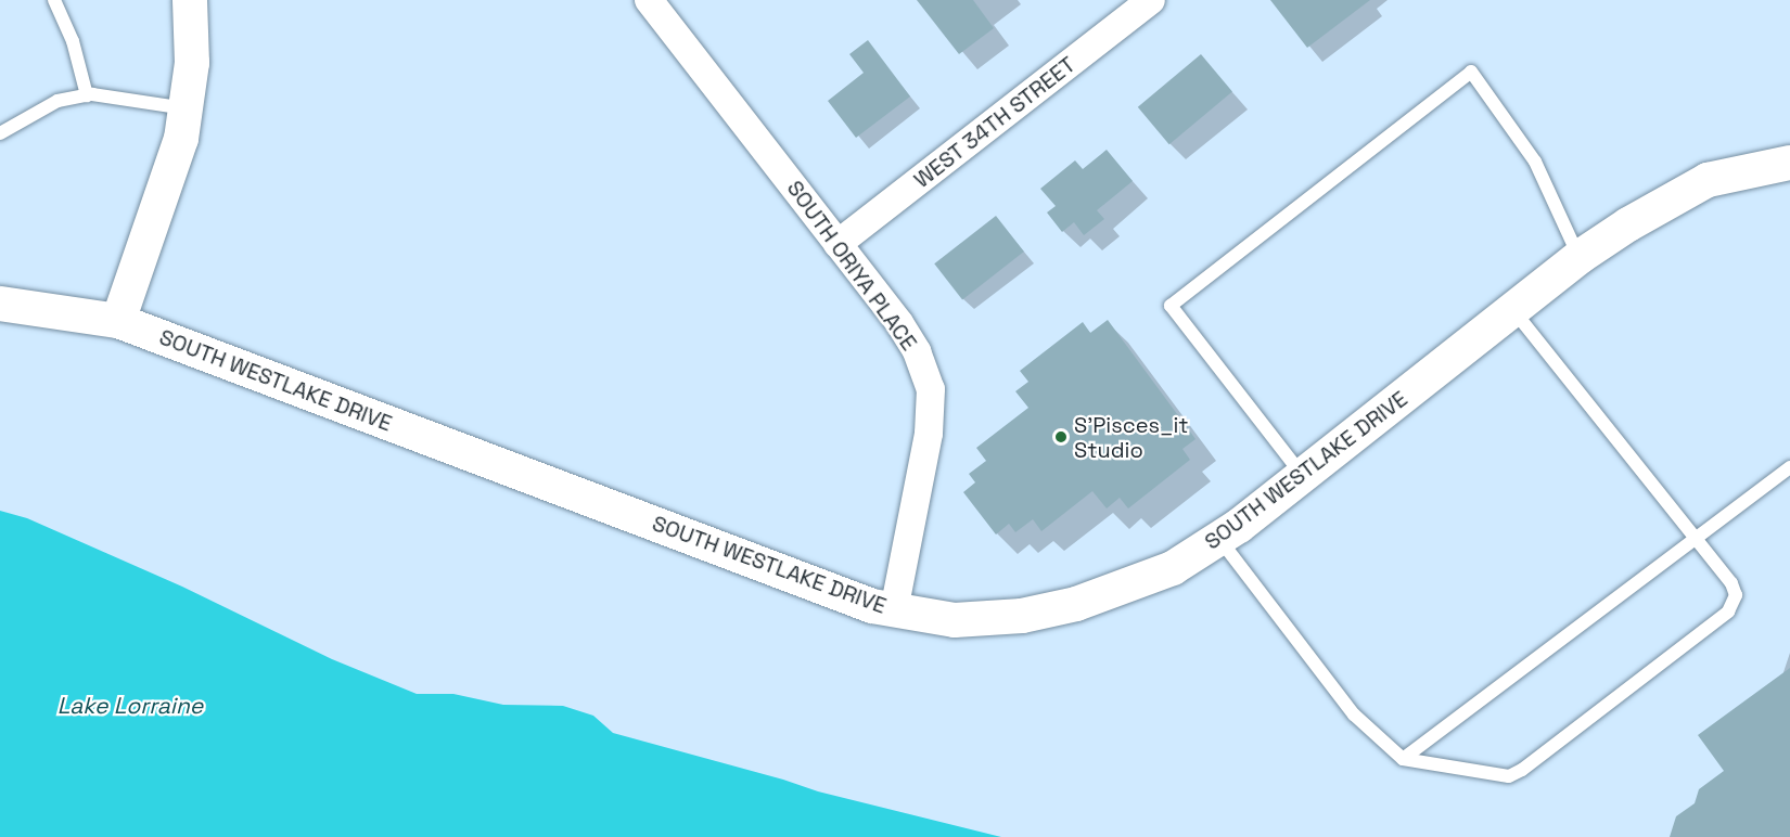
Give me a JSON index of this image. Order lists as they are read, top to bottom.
{
  "streets": {
    "street": ["WEST 34TH STREET", "SOUTH ORIYA PLACE", "SOUTH WESTLAKE DRIVE"]
  },
  "crossings": [
    ["WEST 34TH STREET", "SOUTH ORIYA PLACE"],
    ["SOUTH ORIYA PLACE", "SOUTH WESTLAKE DRIVE"]
  ],
  "water": ["Lake Lorraine"],
  "places": ["S'Pisces_it Studio"]
}
